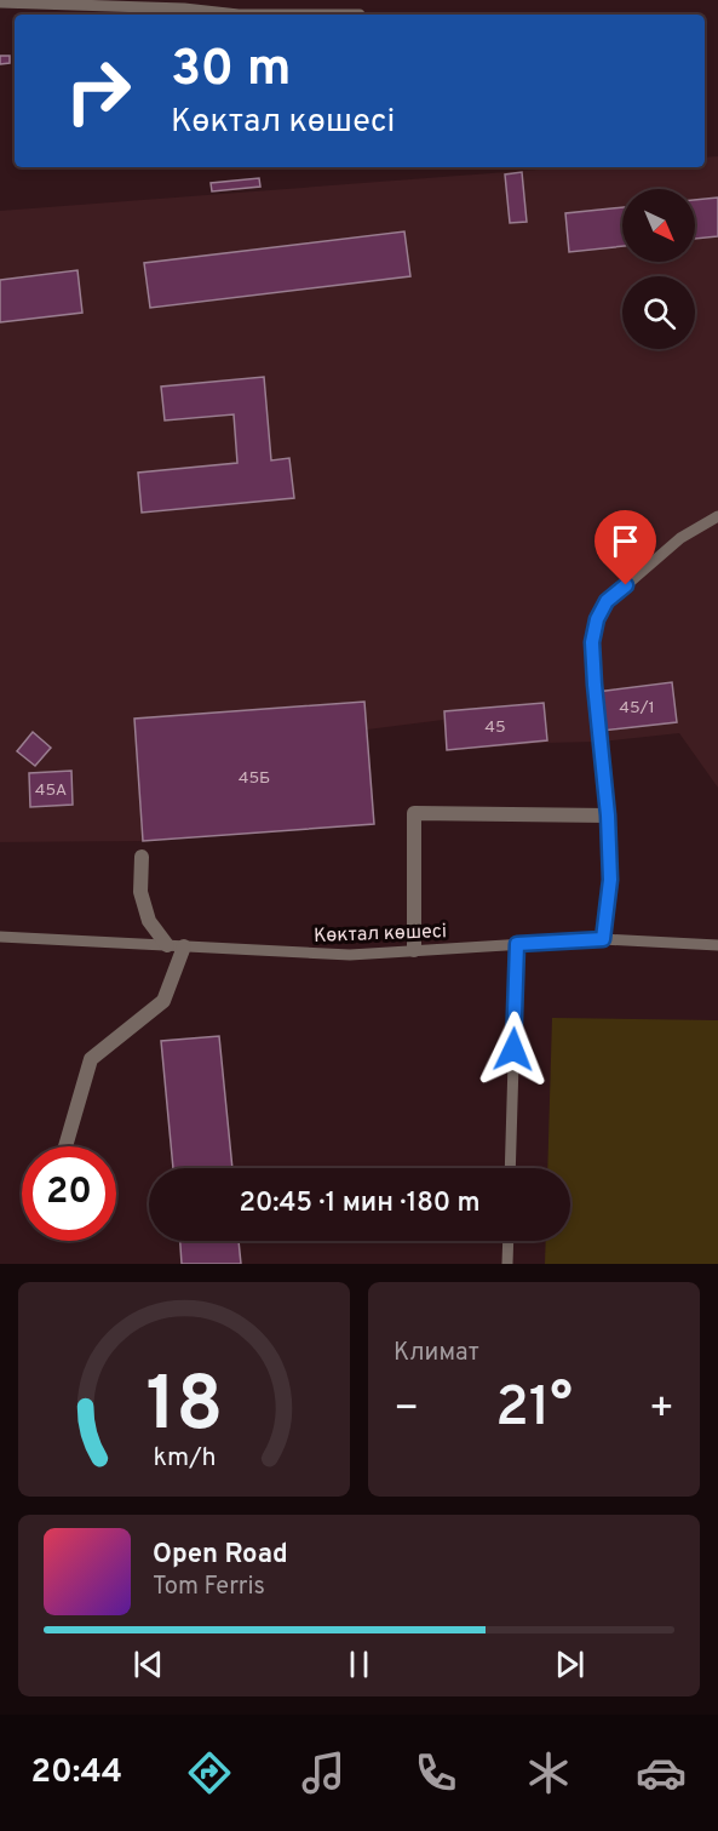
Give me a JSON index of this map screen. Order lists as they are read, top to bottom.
{
  "streets": {
    "lane": ["Көктал көшесі"]
  },
  "house_numbers": [
    "45/1",
    "45",
    "45Б",
    "45А"
  ],
  "north": "bottom right",
  "page": {
    "turn": ["30 m", "Көктал көшесі"],
    "limit": "20",
    "trip": "20:45 · 1 мин · 180 m",
    "tile": "Климат",
    "heat": ["−", "21°", "+"],
    "song": ["Open Road", "Tom Ferris"],
    "tabs": "20:44",
    "gauge": ["18", "km/h"]
  }
}
